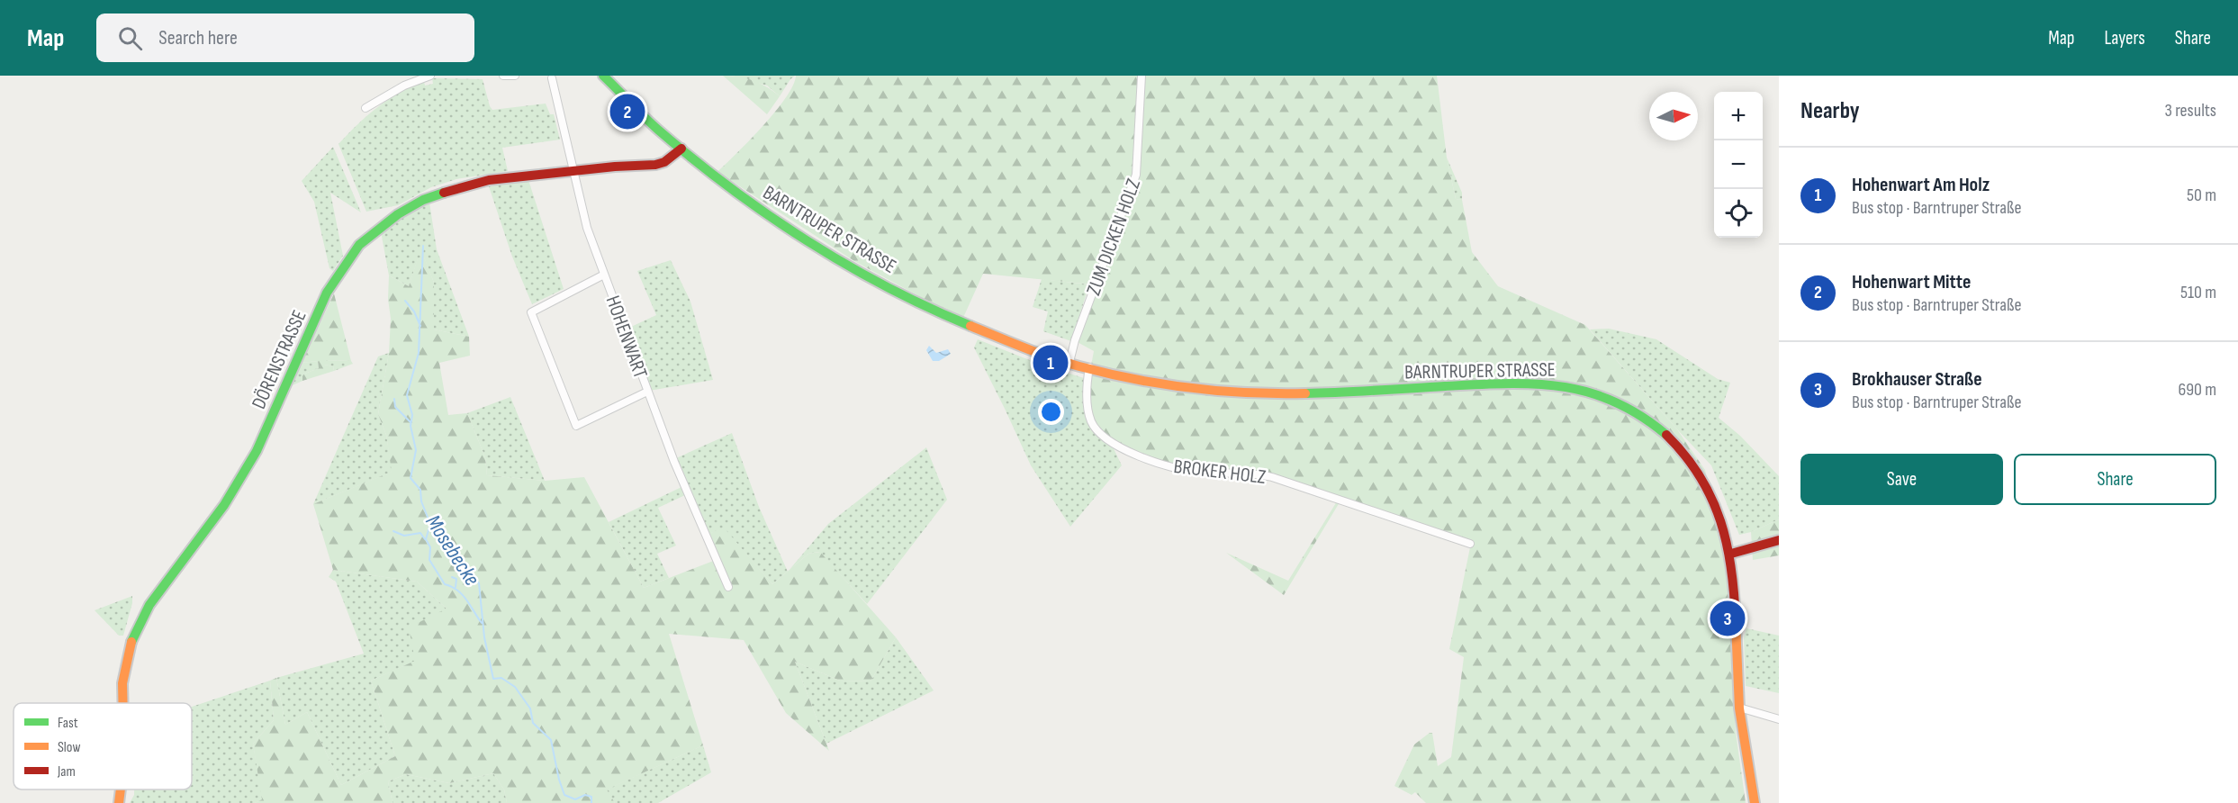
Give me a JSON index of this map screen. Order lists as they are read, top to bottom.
{
  "streets": {
    "main road": ["BARNTRUPER STRASSE", "DÖRENSTRASSE"],
    "street": ["ZUM DICKEN HOLZ", "HOHENWART", "BROKER HOLZ"]
  },
  "crossings": [
    ["BARNTRUPER STRASSE", "ZUM DICKEN HOLZ"],
    ["BARNTRUPER STRASSE", "DÖRENSTRASSE"],
    ["BARNTRUPER STRASSE", "BROKER HOLZ"],
    ["HOHENWART", "DÖRENSTRASSE"]
  ],
  "water": ["Mosebecke"],
  "legend": ["Fast", "Slow", "Jam"],
  "north": "right",
  "page": {
    "header": "Map",
    "search": "Search here",
    "nav": ["Map", "Layers", "Share"],
    "heading": ["Nearby", "3 results"],
    "map_buttons": ["+", "−"],
    "pins": ["2", "1", "3"],
    "list": [
      {
        "mark": "1",
        "name": "Hohenwart Am Holz",
        "note": "Bus stop · Barntruper Straße",
        "value": "50 m"
      },
      {
        "mark": "2",
        "name": "Hohenwart Mitte",
        "note": "Bus stop · Barntruper Straße",
        "value": "510 m"
      },
      {
        "mark": "3",
        "name": "Brokhauser Straße",
        "note": "Bus stop · Barntruper Straße",
        "value": "690 m"
      }
    ],
    "buttons": ["Save", "Share"]
  }
}
